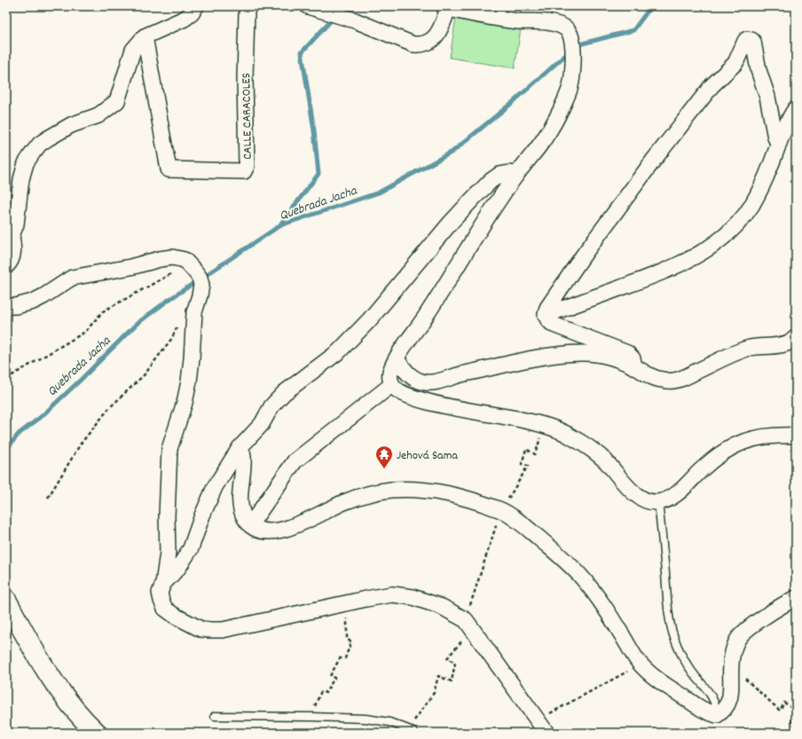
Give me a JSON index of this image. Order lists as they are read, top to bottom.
{
  "streets": {
    "street": ["CALLE CARACOLES"]
  },
  "water": ["Quebrada Jacha"],
  "places": {
    "temple": ["Jehová Sama"]
  }
}
